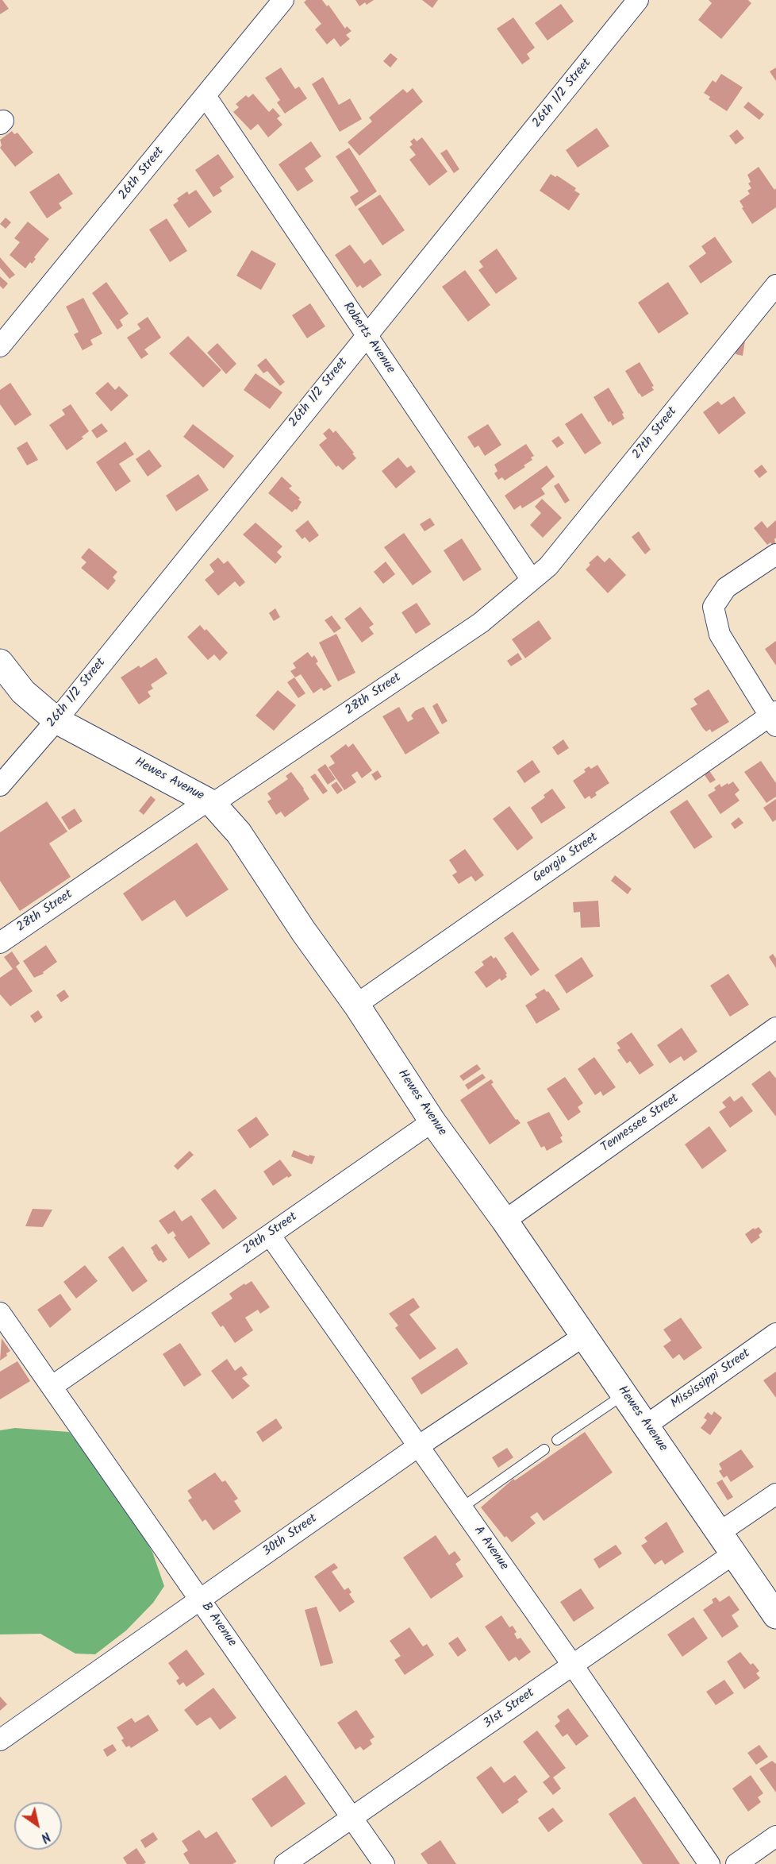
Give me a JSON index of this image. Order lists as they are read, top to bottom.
{
  "streets": {
    "main road": ["Hewes Avenue"],
    "street": [
      "26th 1/2 Street",
      "26th Street",
      "Roberts Avenue",
      "27th Street",
      "28th Street",
      "Georgia Street",
      "Tennessee Street",
      "29th Street",
      "Mississippi Street",
      "30th Street",
      "A Avenue",
      "B Avenue",
      "31st Street"
    ]
  },
  "crossings": [
    ["26th 1/2 Street", "Roberts Avenue"],
    ["26th 1/2 Street", "Hewes Avenue"],
    ["26th Street", "Roberts Avenue"],
    ["Roberts Avenue", "27th Street"],
    ["Roberts Avenue", "28th Street"],
    ["27th Street", "28th Street"],
    ["28th Street", "Hewes Avenue"],
    ["Hewes Avenue", "Georgia Street"],
    ["Hewes Avenue", "Tennessee Street"],
    ["Hewes Avenue", "29th Street"],
    ["Hewes Avenue", "Mississippi Street"],
    ["Hewes Avenue", "30th Street"],
    ["Hewes Avenue", "31st Street"],
    ["29th Street", "A Avenue"],
    ["29th Street", "B Avenue"],
    ["30th Street", "A Avenue"],
    ["30th Street", "B Avenue"],
    ["A Avenue", "31st Street"],
    ["B Avenue", "31st Street"]
  ],
  "north": "bottom right"
}
